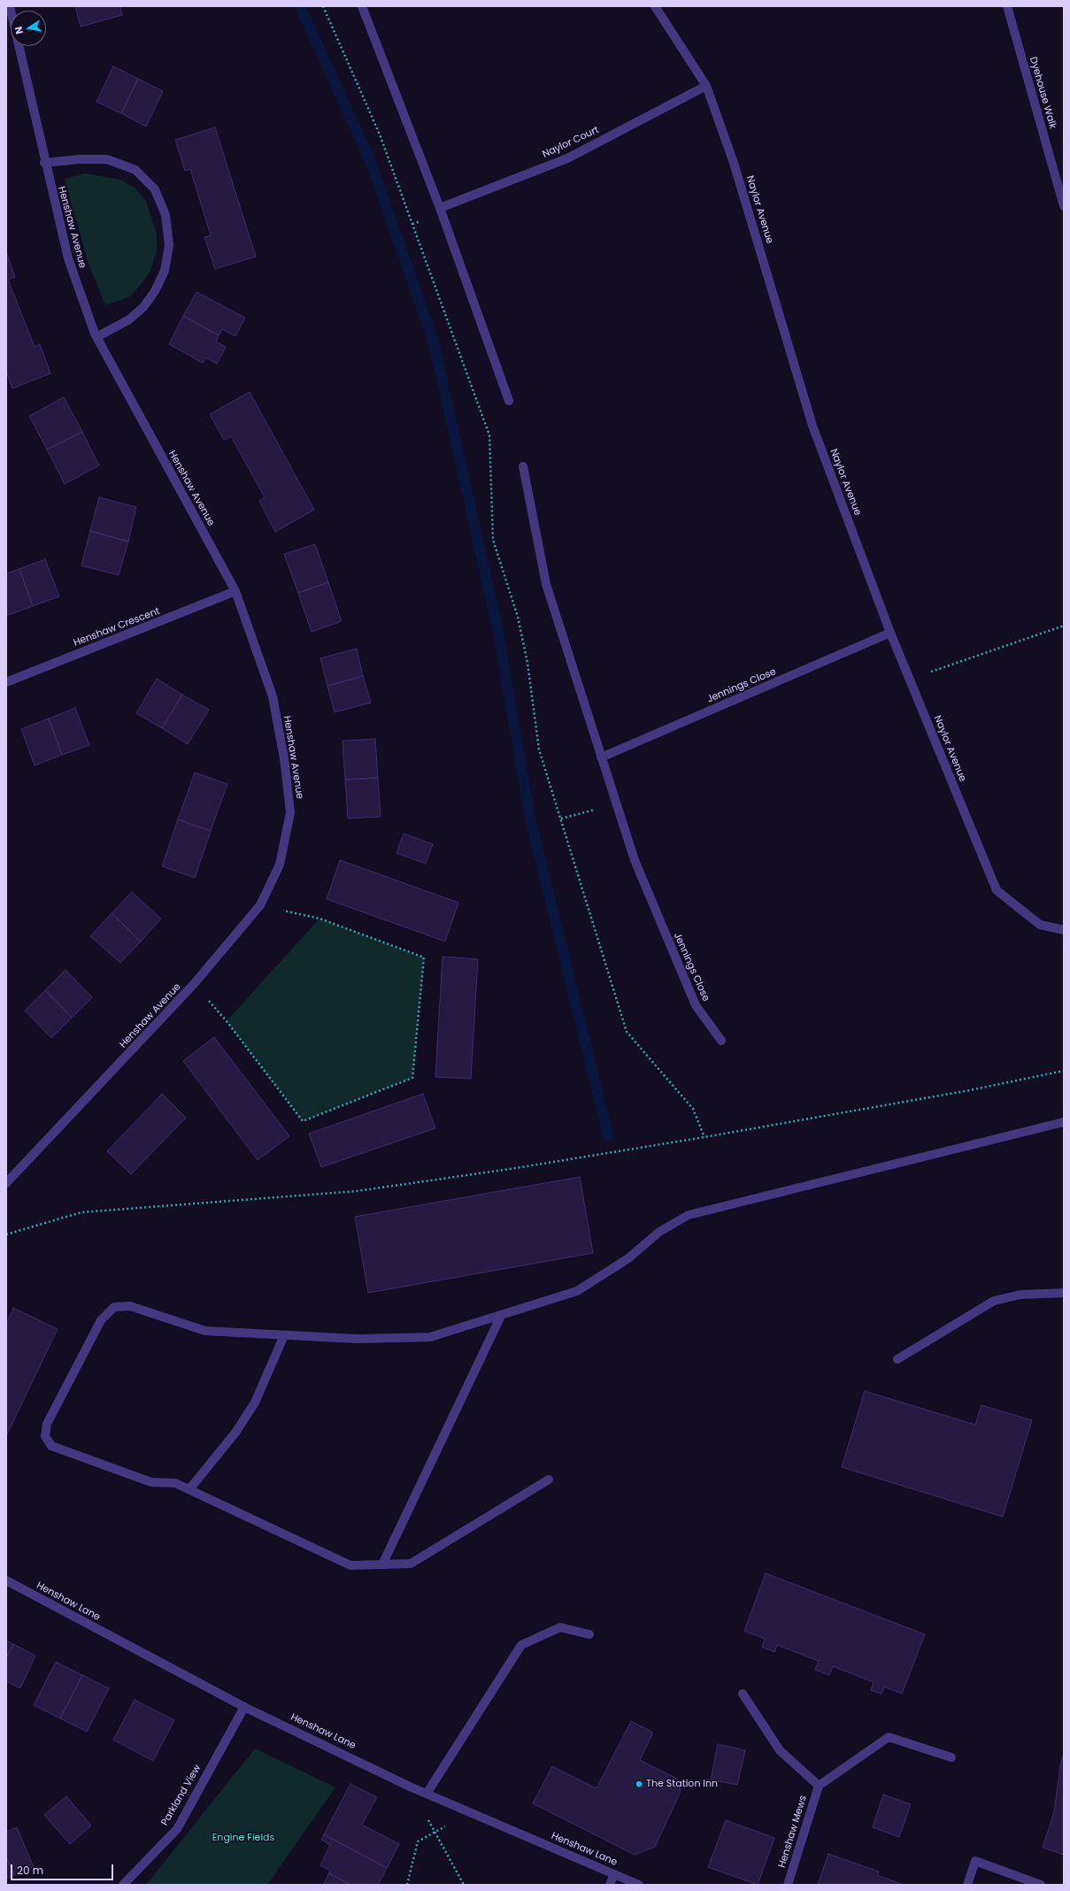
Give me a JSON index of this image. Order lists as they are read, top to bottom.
{
  "streets": {
    "street": [
      "Dyehouse Walk",
      "Naylor Court",
      "Naylor Avenue",
      "Henshaw Avenue",
      "Henshaw Crescent",
      "Jennings Close",
      "Henshaw Lane",
      "Parkland View",
      "Henshaw Mews"
    ]
  },
  "crossings": [
    ["Naylor Court", "Naylor Avenue"],
    ["Naylor Avenue", "Jennings Close"],
    ["Henshaw Avenue", "Henshaw Crescent"],
    ["Henshaw Lane", "Parkland View"]
  ],
  "parks": ["Engine Fields"],
  "places": ["The Station Inn"],
  "scale_bar": "20 m",
  "north": "left"
}
